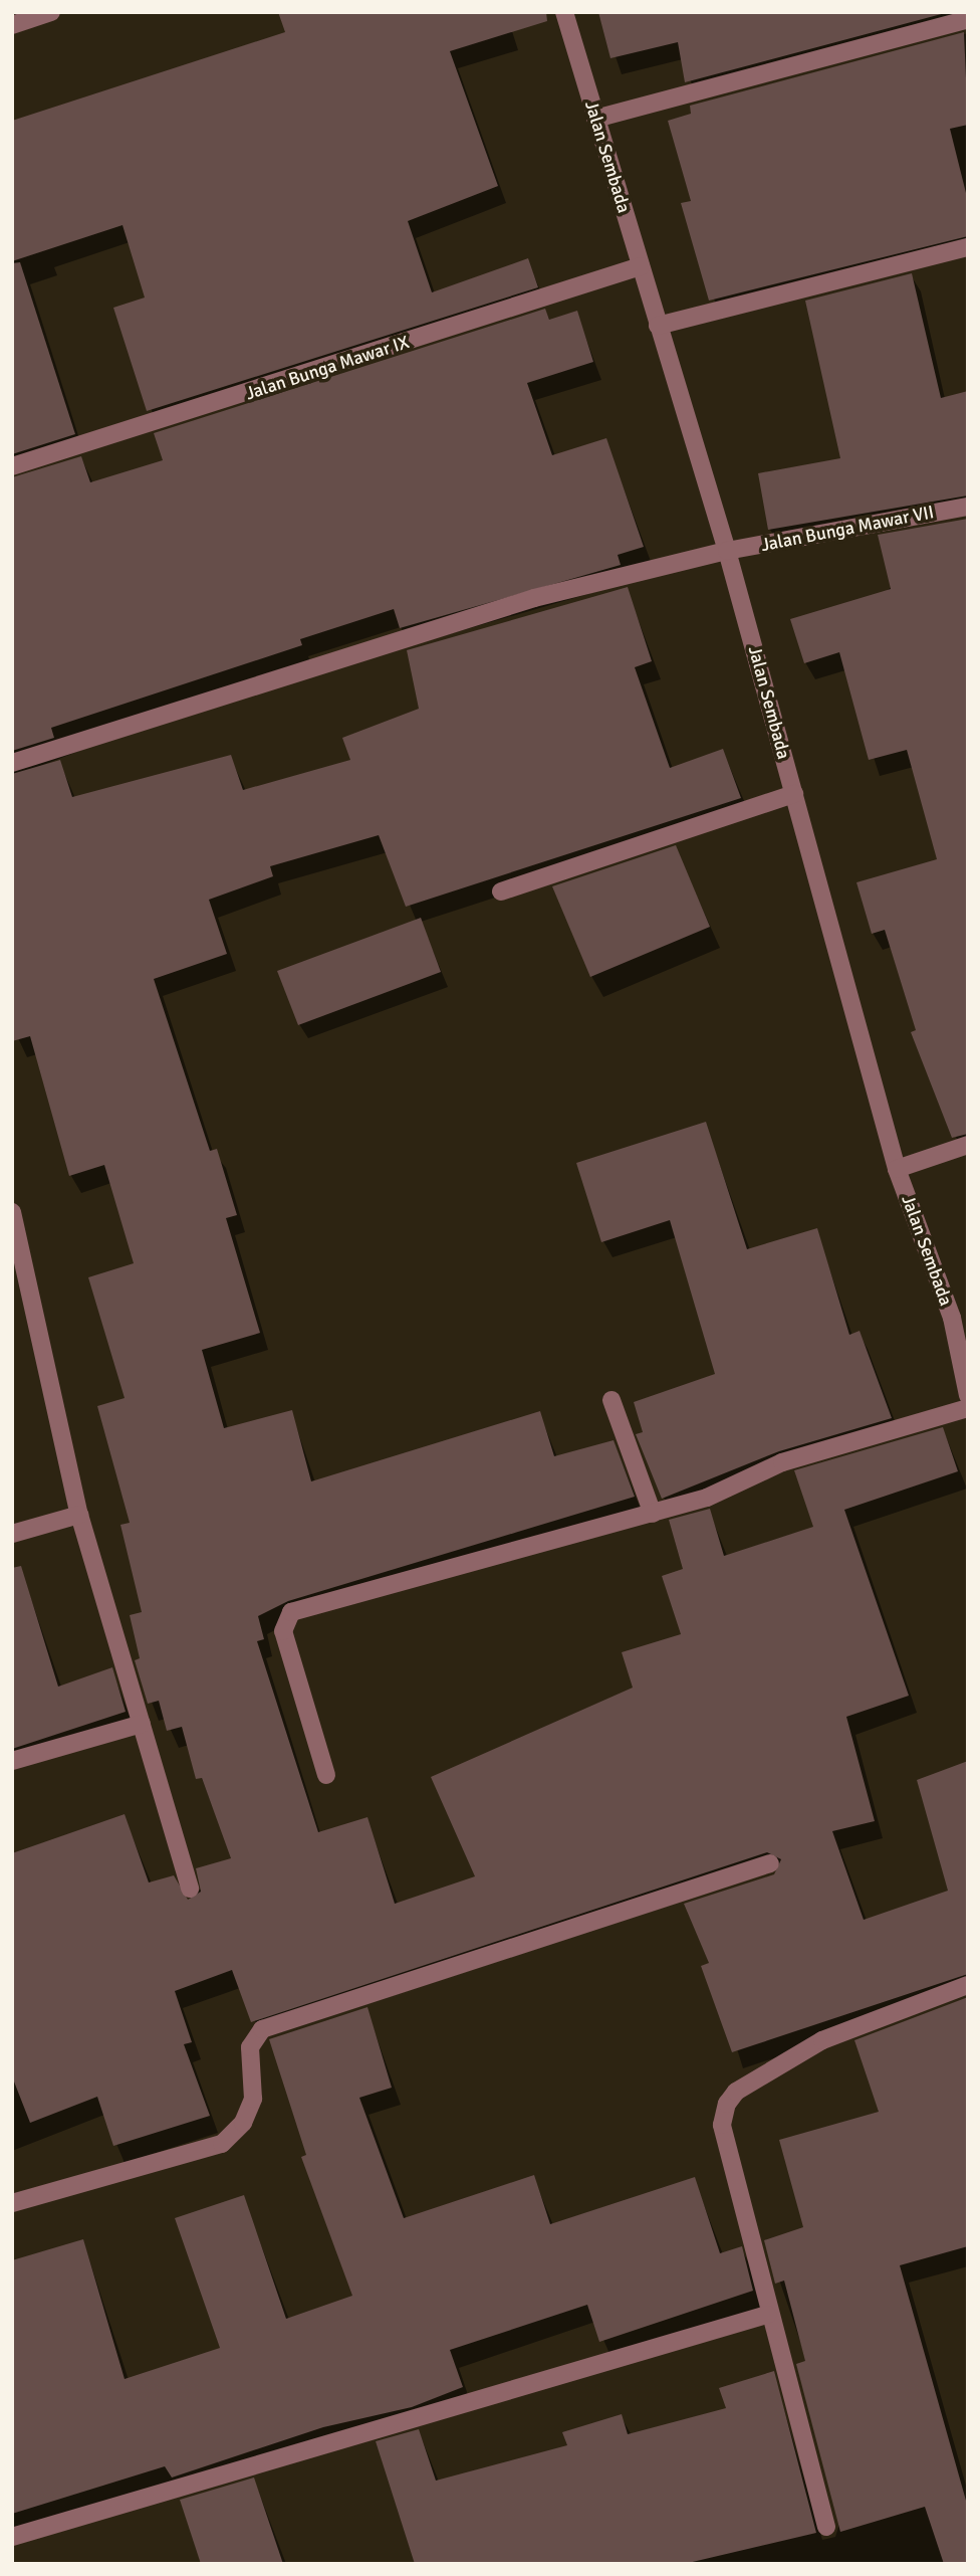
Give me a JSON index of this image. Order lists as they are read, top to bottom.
{
  "streets": {
    "street": ["Jalan Sembada", "Jalan Bunga Mawar IX", "Jalan Bunga Mawar VII"]
  },
  "crossings": [
    ["Jalan Sembada", "Jalan Bunga Mawar IX"],
    ["Jalan Sembada", "Jalan Bunga Mawar VII"]
  ]
}
